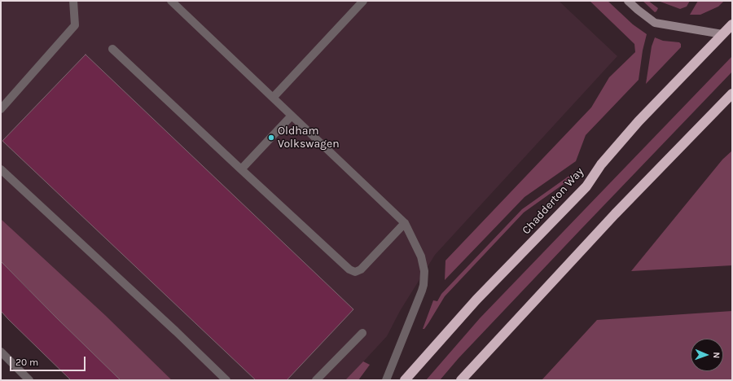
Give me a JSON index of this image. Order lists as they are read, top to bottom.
{
  "streets": {
    "highway": ["Chadderton Way"]
  },
  "places": ["Oldham Volkswagen"],
  "scale_bar": "20 m",
  "north": "right"
}
